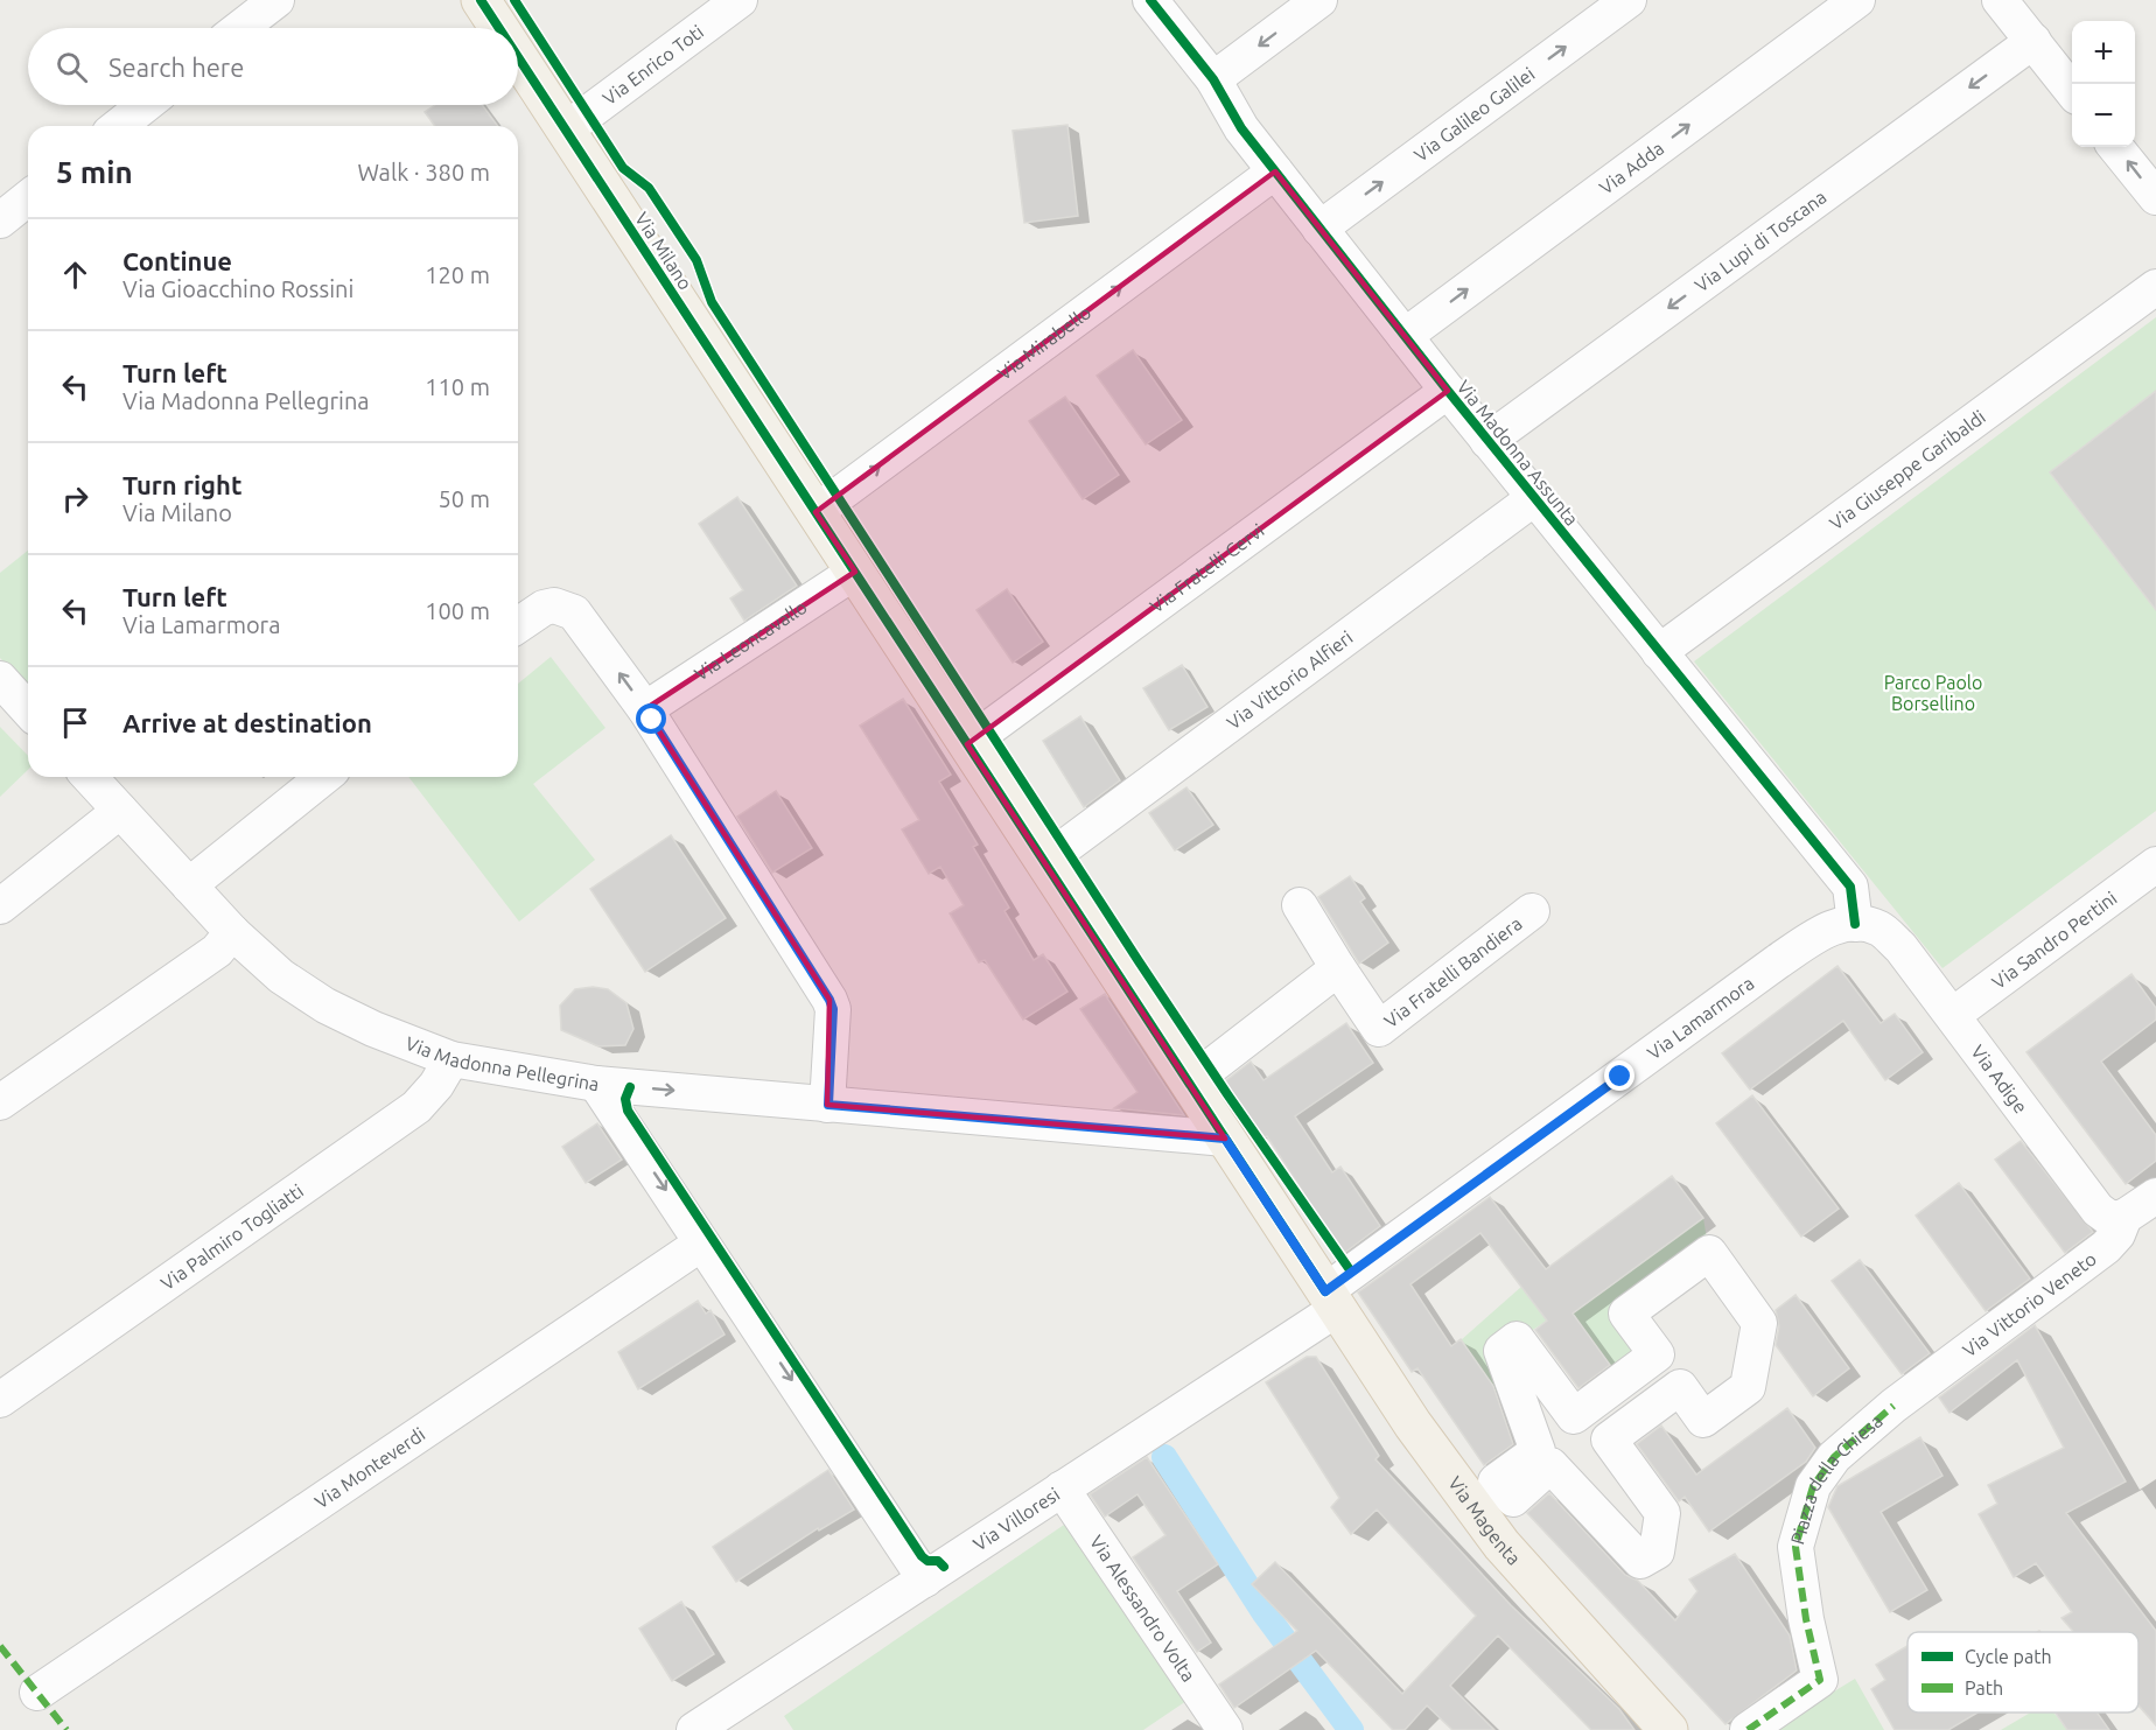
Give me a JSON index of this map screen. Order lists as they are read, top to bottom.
{
  "streets": {
    "main road": ["Via Milano", "Via Magenta"],
    "street": [
      "Via Enrico Toti",
      "Via Galileo Galilei",
      "Via Adda",
      "Via Lupi di Toscana",
      "Via Mirabello",
      "Via Madonna Assunta",
      "Via Giuseppe Garibaldi",
      "Via Fratelli Cervi",
      "Via Leoncavallo",
      "Via Vittorio Alfieri",
      "Via Sandro Pertini",
      "Via Fratelli Bandiera",
      "Via Lamarmora",
      "Via Madonna Pellegrina",
      "Via Adige",
      "Via Palmiro Togliatti",
      "Via Vittorio Veneto",
      "Via Monteverdi",
      "Piazza della Chiesa",
      "Via Villoresi",
      "Via Alessandro Volta"
    ]
  },
  "crossings": [
    ["Via Enrico Toti", "Via Milano"],
    ["Via Galileo Galilei", "Via Madonna Assunta"],
    ["Via Adda", "Via Madonna Assunta"],
    ["Via Lupi di Toscana", "Via Madonna Assunta"],
    ["Via Milano", "Via Mirabello"],
    ["Via Milano", "Via Fratelli Cervi"],
    ["Via Milano", "Via Leoncavallo"],
    ["Via Milano", "Via Vittorio Alfieri"],
    ["Via Milano", "Via Lamarmora"],
    ["Via Milano", "Via Madonna Pellegrina"],
    ["Via Milano", "Via Villoresi"],
    ["Via Milano", "Via Magenta"],
    ["Via Mirabello", "Via Madonna Assunta"],
    ["Via Madonna Assunta", "Via Giuseppe Garibaldi"],
    ["Via Madonna Assunta", "Via Fratelli Cervi"],
    ["Via Madonna Assunta", "Via Vittorio Alfieri"],
    ["Via Madonna Assunta", "Via Lamarmora"],
    ["Via Madonna Assunta", "Via Adige"],
    ["Via Sandro Pertini", "Via Adige"],
    ["Via Lamarmora", "Via Adige"],
    ["Via Lamarmora", "Via Villoresi"],
    ["Via Lamarmora", "Via Magenta"],
    ["Via Madonna Pellegrina", "Via Palmiro Togliatti"],
    ["Via Adige", "Via Vittorio Veneto"],
    ["Via Vittorio Veneto", "Piazza della Chiesa"],
    ["Via Villoresi", "Via Magenta"],
    ["Via Villoresi", "Via Alessandro Volta"]
  ],
  "one_way": ["Via Adda", "Via Lupi di Toscana", "Via Mirabello"],
  "parks": ["Parco Paolo Borsellino"],
  "legend": ["Cycle path", "Path"],
  "page": {
    "map_buttons": ["+", "−"],
    "search": "Search here",
    "heading": ["5 min", "Walk · 380 m"],
    "list": [
      ["Continue", "Via Gioacchino Rossini", "120 m"],
      ["Turn left", "Via Madonna Pellegrina", "110 m"],
      ["Turn right", "Via Milano", "50 m"],
      ["Turn left", "Via Lamarmora", "100 m"],
      "Arrive at destination"
    ]
  }
}
